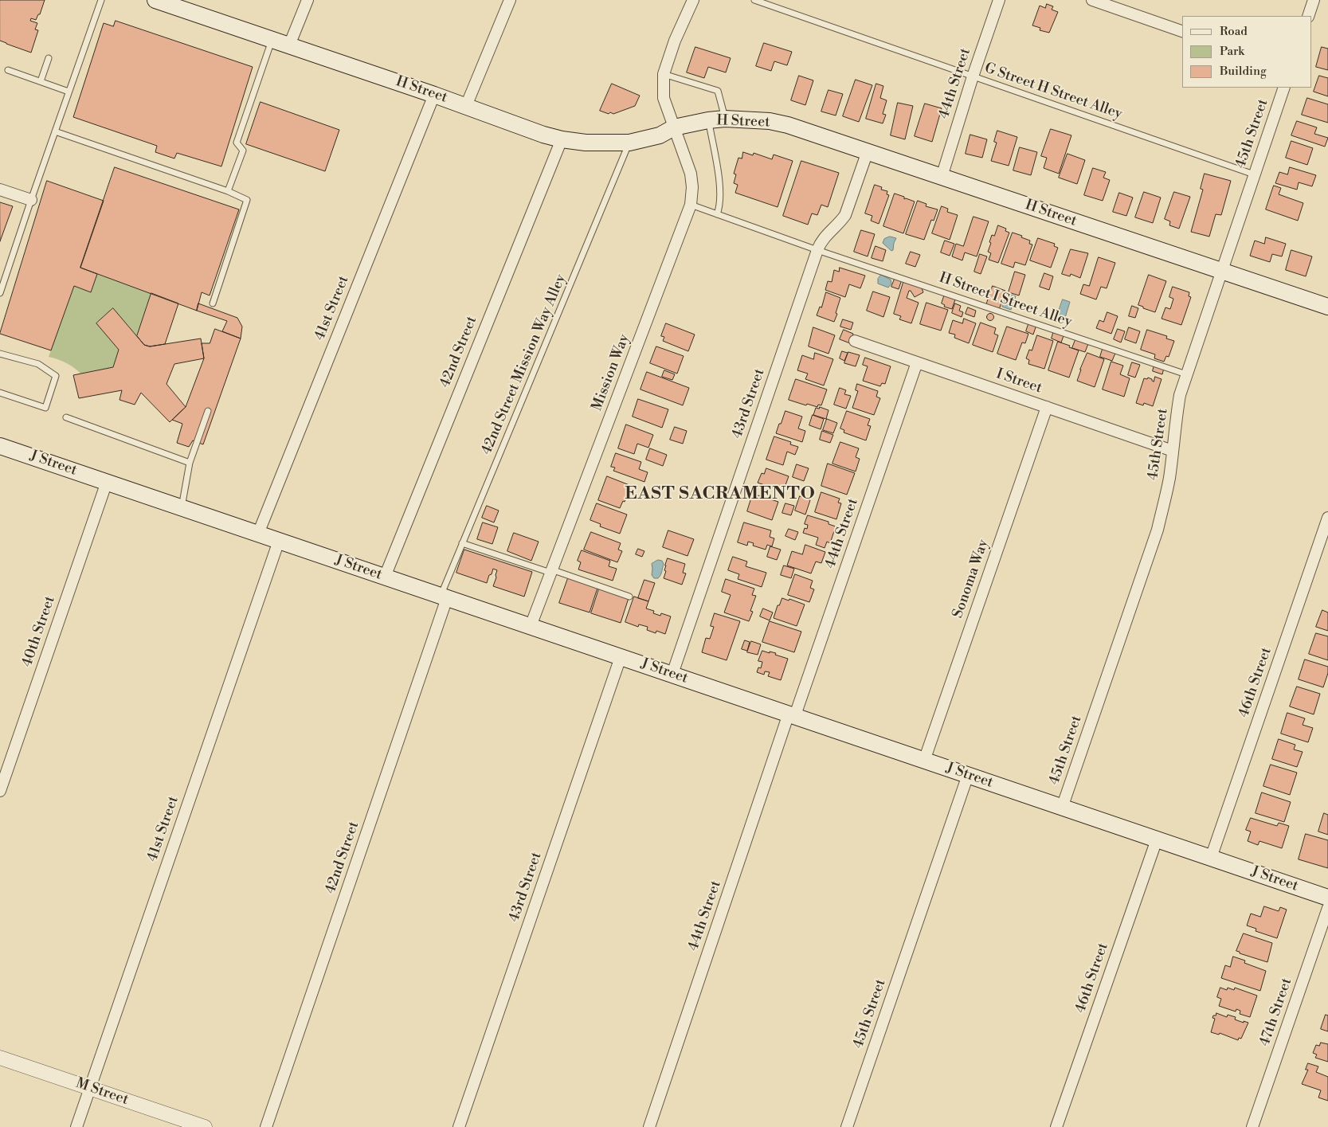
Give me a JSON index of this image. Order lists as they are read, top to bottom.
{
  "streets": {
    "main road": ["H Street", "J Street"],
    "street": [
      "44th Street",
      "45th Street",
      "41st Street",
      "42nd Street",
      "Mission Way",
      "I Street",
      "43rd Street",
      "Sonoma Way",
      "40th Street",
      "46th Street",
      "47th Street",
      "M Street"
    ],
    "lane": ["G Street H Street Alley", "H Street I Street Alley", "42nd Street Mission Way Alley"]
  },
  "crossings": [
    ["44th Street", "H Street"],
    ["44th Street", "G Street H Street Alley"],
    ["44th Street", "I Street"],
    ["44th Street", "J Street"],
    ["H Street", "45th Street"],
    ["H Street", "41st Street"],
    ["H Street", "42nd Street"],
    ["H Street", "42nd Street Mission Way Alley"],
    ["H Street", "Mission Way"],
    ["H Street", "43rd Street"],
    ["G Street H Street Alley", "45th Street"],
    ["45th Street", "H Street I Street Alley"],
    ["45th Street", "I Street"],
    ["45th Street", "J Street"],
    ["H Street I Street Alley", "Mission Way"],
    ["H Street I Street Alley", "43rd Street"],
    ["41st Street", "J Street"],
    ["41st Street", "M Street"],
    ["42nd Street", "42nd Street Mission Way Alley"],
    ["42nd Street", "J Street"],
    ["42nd Street Mission Way Alley", "J Street"],
    ["Mission Way", "J Street"],
    ["I Street", "Sonoma Way"],
    ["43rd Street", "J Street"],
    ["J Street", "Sonoma Way"],
    ["J Street", "40th Street"],
    ["J Street", "46th Street"]
  ],
  "districts": ["EAST SACRAMENTO"],
  "legend": ["Road", "Park", "Building"]
}
